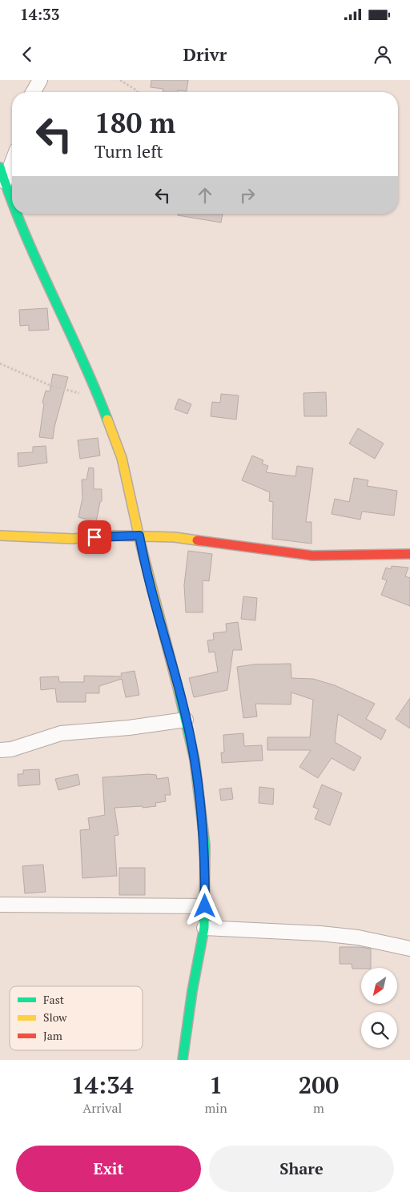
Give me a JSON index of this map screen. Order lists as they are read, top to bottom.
{
  "legend": ["Fast", "Slow", "Jam"],
  "north": "bottom left",
  "page": {
    "status": "14:33",
    "header": "Drivr",
    "turn": ["180 m", "Turn left"],
    "eta": [
      "14:34",
      "Arrival",
      "1",
      "min",
      "200",
      "m"
    ],
    "buttons": ["Exit", "Share"]
  }
}
